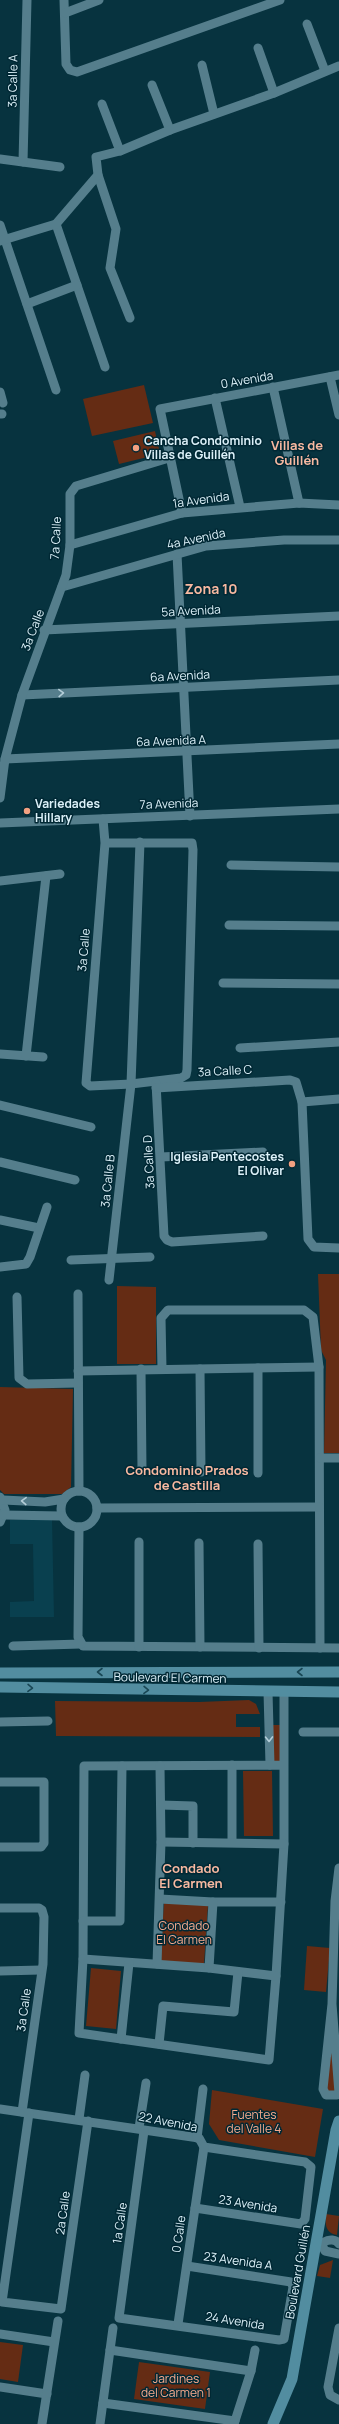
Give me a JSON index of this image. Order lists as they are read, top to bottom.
{
  "streets": {
    "main road": ["Boulevard El Carmen", "Boulevard Guillén"],
    "street": [
      "3a Calle A",
      "0 Avenida",
      "1a Avenida",
      "7a Calle",
      "4a Avenida",
      "5a Avenida",
      "3a Calle",
      "6a Avenida",
      "6a Avenida A",
      "7a Avenida",
      "3a Calle C",
      "3a Calle D",
      "3a Calle B",
      "22 Avenida",
      "23 Avenida",
      "2a Calle",
      "1a Calle",
      "0 Calle",
      "23 Avenida A",
      "24 Avenida"
    ]
  },
  "crossings": [
    ["0 Avenida", "7a Calle"],
    ["1a Avenida", "7a Calle"],
    ["7a Calle", "4a Avenida"],
    ["7a Calle", "3a Calle"],
    ["4a Avenida", "3a Calle"],
    ["5a Avenida", "3a Calle"],
    ["3a Calle", "6a Avenida"],
    ["3a Calle", "6a Avenida A"],
    ["3a Calle", "7a Avenida"],
    ["3a Calle", "3a Calle B"],
    ["3a Calle", "22 Avenida"],
    ["3a Calle", "2a Calle"],
    ["3a Calle C", "3a Calle D"],
    ["22 Avenida", "23 Avenida"],
    ["22 Avenida", "2a Calle"],
    ["22 Avenida", "1a Calle"],
    ["22 Avenida", "0 Calle"],
    ["23 Avenida", "0 Calle"],
    ["1a Calle", "24 Avenida"],
    ["0 Calle", "23 Avenida A"],
    ["0 Calle", "24 Avenida"],
    ["23 Avenida A", "24 Avenida"]
  ],
  "one_way": ["6a Avenida"],
  "districts": [
    "Villas de Guillén",
    "Zona 10",
    "Condominio Prados de Castilla",
    "Condado El Carmen"
  ],
  "parks": ["Condado El Carmen", "Fuentes del Valle 4", "Jardines del Carmen 1"],
  "places": ["Cancha Condominio Villas de Guillén", "Variedades Hillary", "Iglesia Pentecostes El Olivar"]
}
